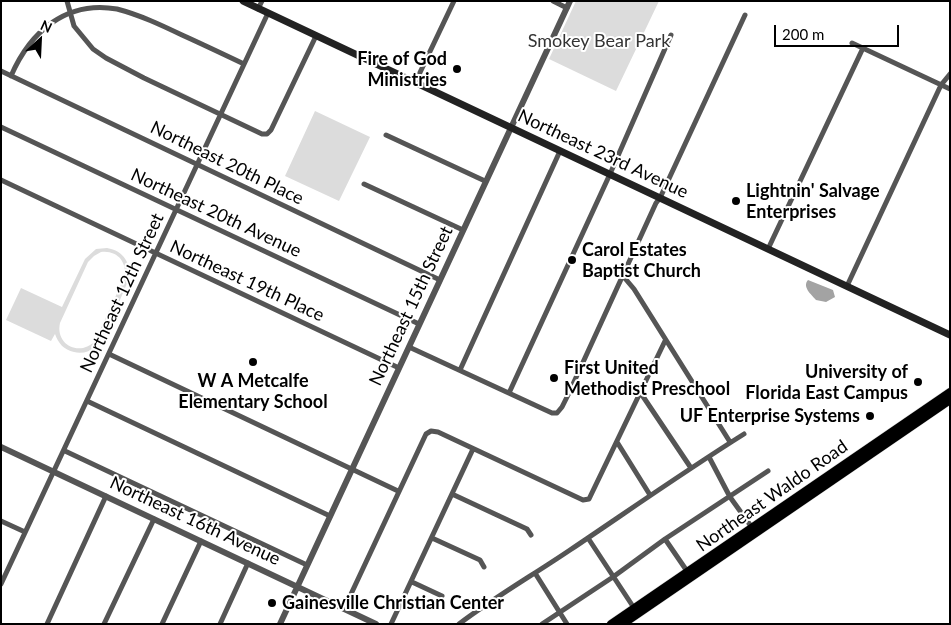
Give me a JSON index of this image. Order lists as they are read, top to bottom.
{
  "streets": {
    "highway": ["Northeast Waldo Road"],
    "main road": ["Northeast 23rd Avenue"],
    "street": [
      "Northeast 20th Place",
      "Northeast 20th Avenue",
      "Northeast 19th Place",
      "Northeast 12th Street",
      "Northeast 15th Street",
      "Northeast 16th Avenue"
    ]
  },
  "crossings": [
    ["Northeast 23rd Avenue", "Northeast 12th Street"],
    ["Northeast 23rd Avenue", "Northeast 15th Street"],
    ["Northeast 20th Place", "Northeast 12th Street"],
    ["Northeast 20th Place", "Northeast 15th Street"],
    ["Northeast 20th Avenue", "Northeast 12th Street"],
    ["Northeast 20th Avenue", "Northeast 15th Street"],
    ["Northeast 19th Place", "Northeast 12th Street"],
    ["Northeast 19th Place", "Northeast 15th Street"],
    ["Northeast 12th Street", "Northeast 16th Avenue"],
    ["Northeast 15th Street", "Northeast 16th Avenue"]
  ],
  "parks": ["Smokey Bear Park"],
  "places": [
    "Fire of God Ministries",
    "Lightnin' Salvage Enterprises",
    "Carol Estates Baptist Church",
    "W A Metcalfe Elementary School",
    "First United Methodist Preschool",
    "University of Florida East Campus",
    "UF Enterprise Systems",
    "Gainesville Christian Center"
  ],
  "scale_bar": "200 m",
  "north": "top right"
}
